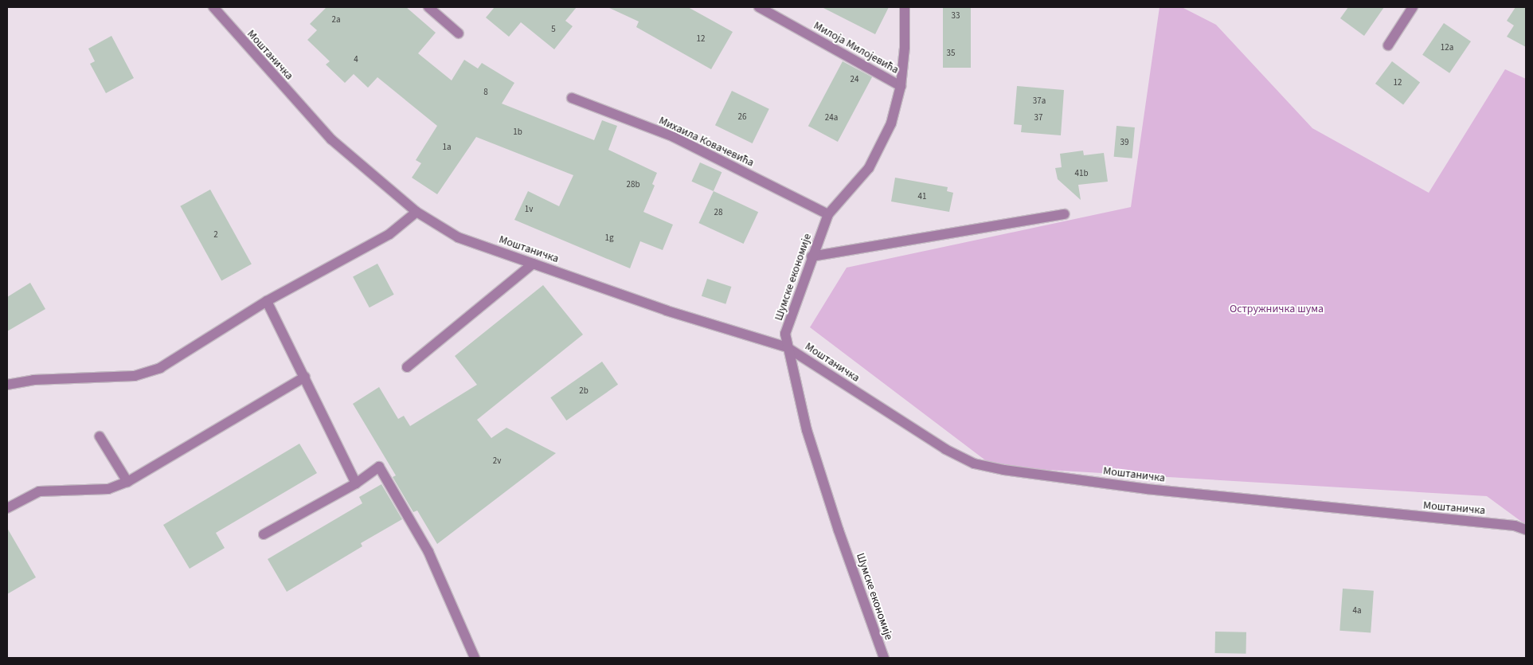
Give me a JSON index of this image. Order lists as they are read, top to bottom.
{
  "streets": {
    "street": [
      "Милоја Милојевића",
      "Моштаничка",
      "Михаила Ковачевића",
      "Шумске економије"
    ]
  },
  "crossings": [
    ["Милоја Милојевића", "Шумске економије"],
    ["Моштаничка", "Шумске економије"],
    ["Михаила Ковачевића", "Шумске економије"]
  ],
  "parks": ["Остружничка шума"],
  "house_numbers": [
    "33",
    "2a",
    "5",
    "12",
    "12a",
    "35",
    "4",
    "24",
    "12",
    "8",
    "37a",
    "26",
    "24a",
    "37",
    "1b",
    "39",
    "1a",
    "41b",
    "28b",
    "41",
    "1v",
    "28",
    "2",
    "1g",
    "2b",
    "2v",
    "4a"
  ]
}
